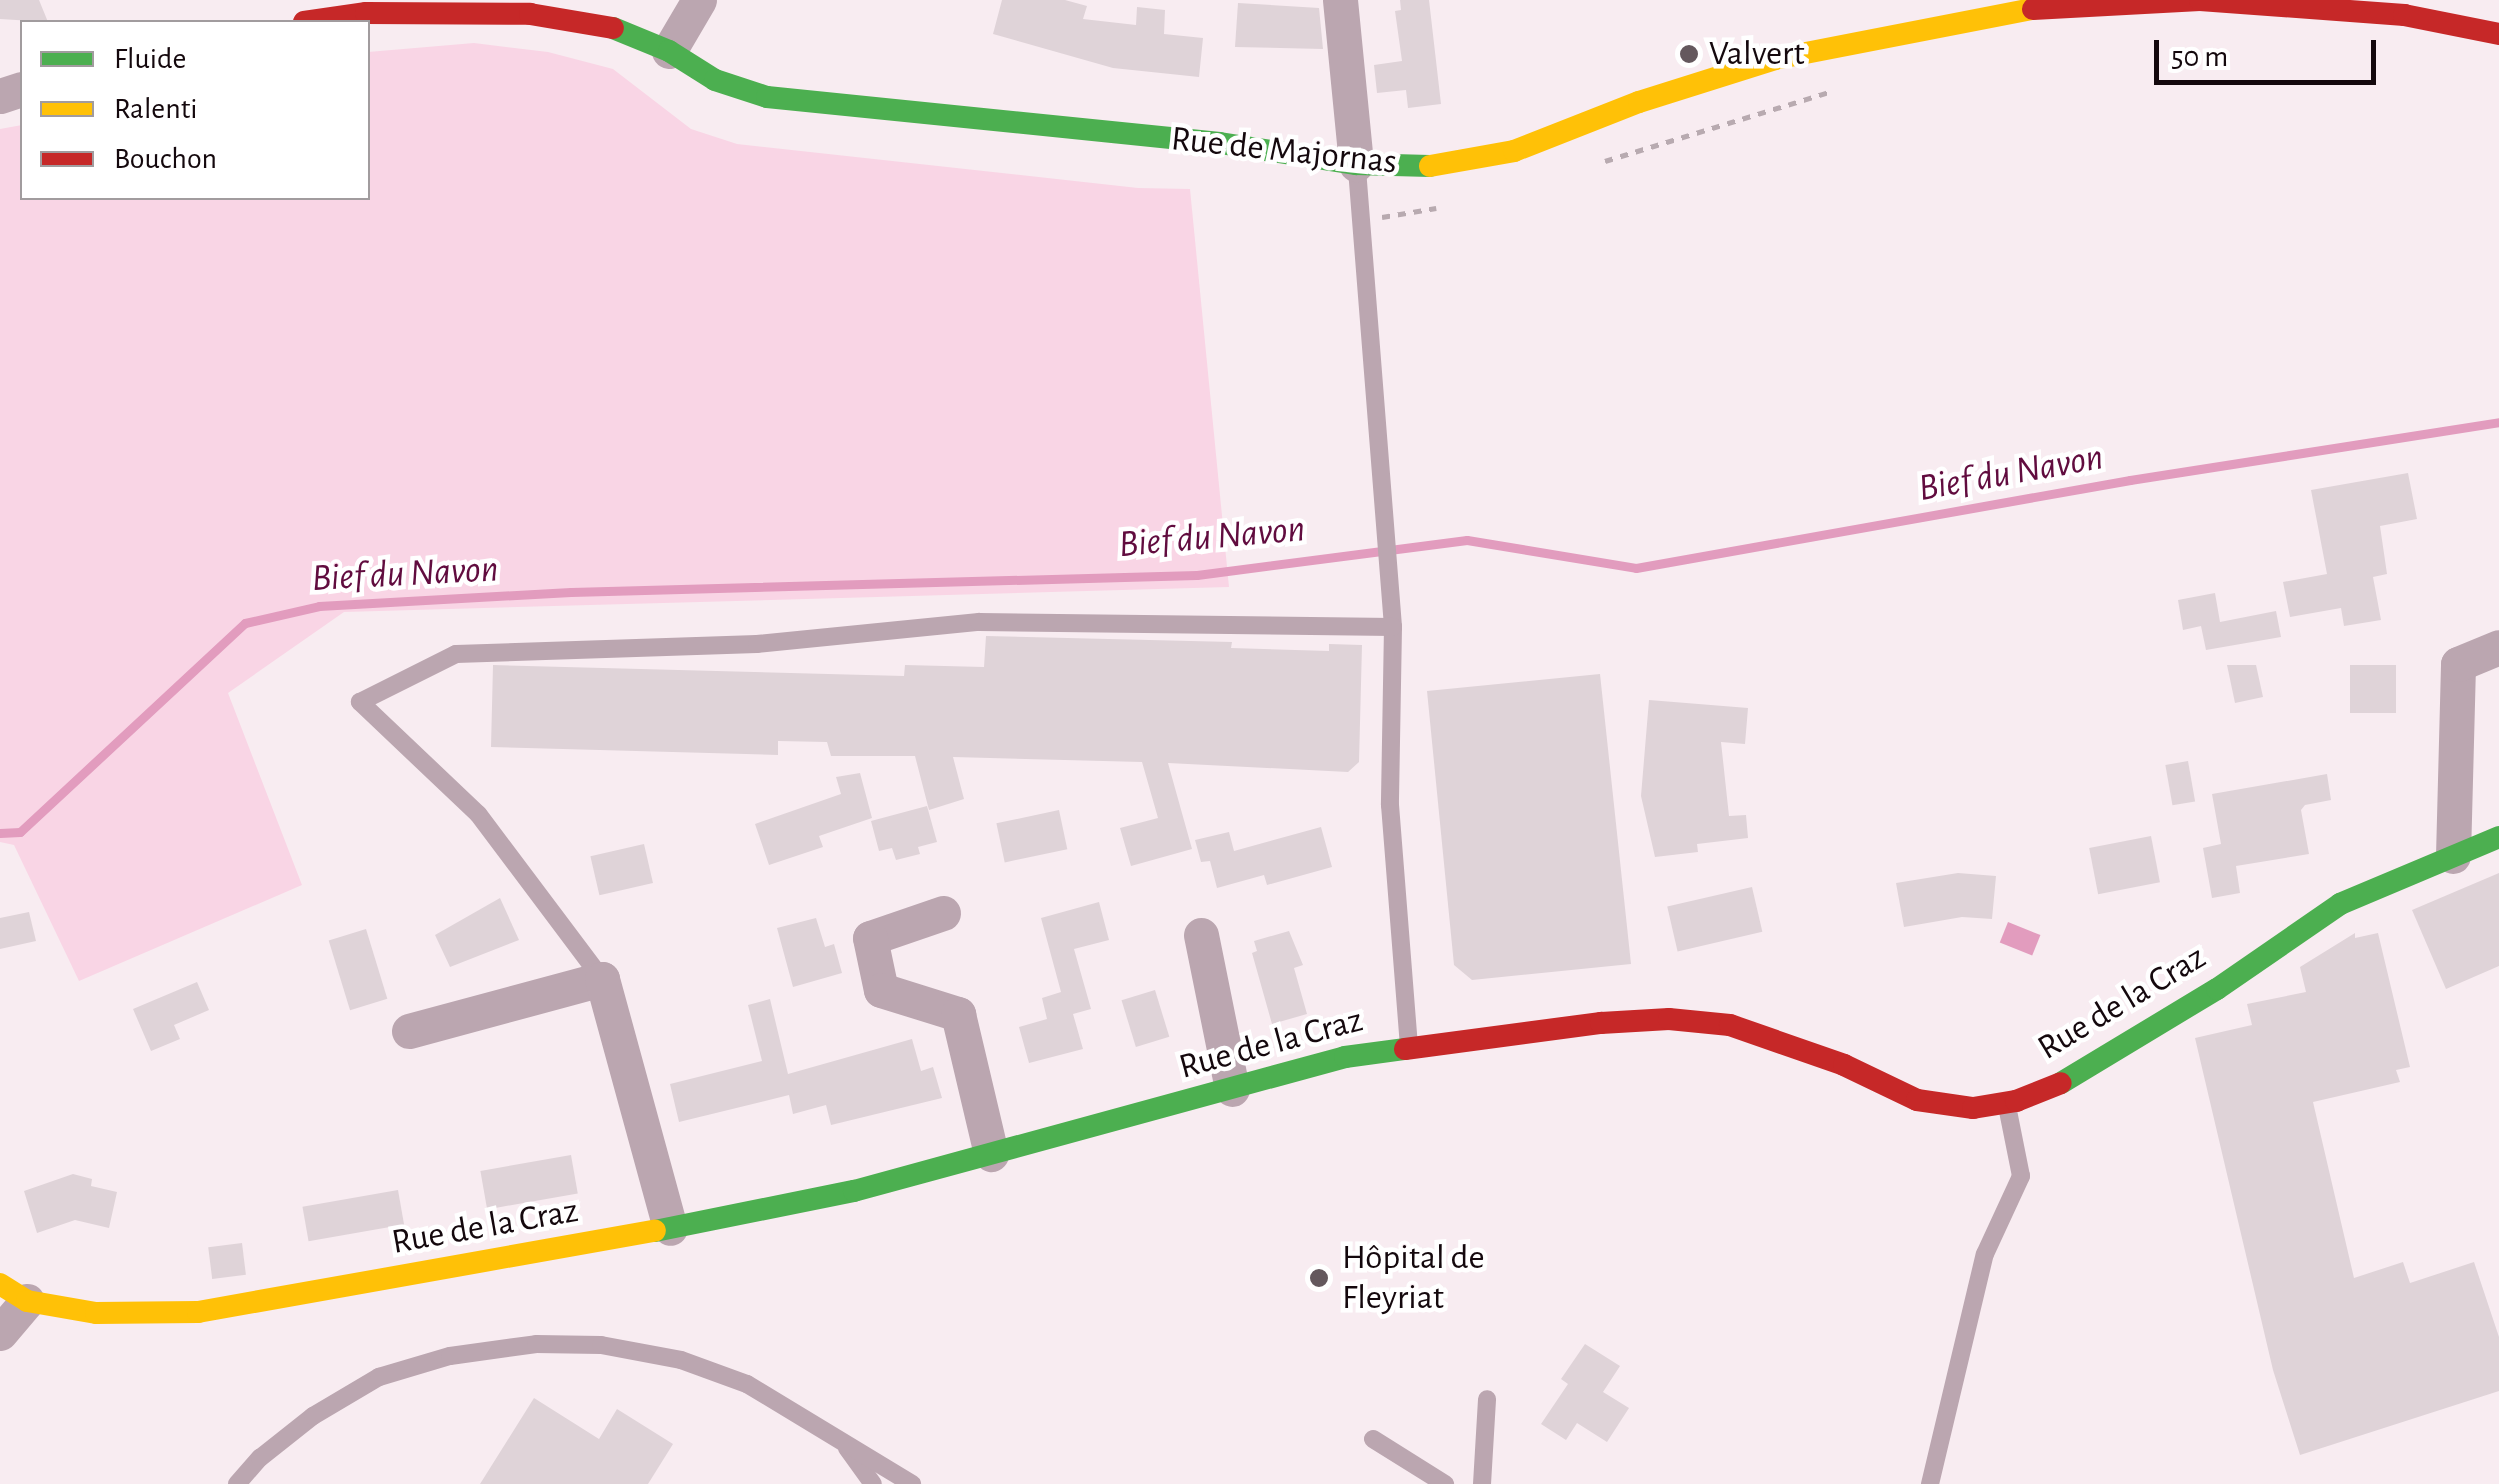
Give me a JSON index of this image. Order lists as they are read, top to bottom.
{
  "streets": {
    "street": ["Rue de Majornas", "Rue de la Craz"]
  },
  "water": ["Bief du Navon"],
  "places": ["Valvert", "Hôpital de Fleyriat"],
  "legend": ["Fluide", "Ralenti", "Bouchon"],
  "scale_bar": "50 m"
}
